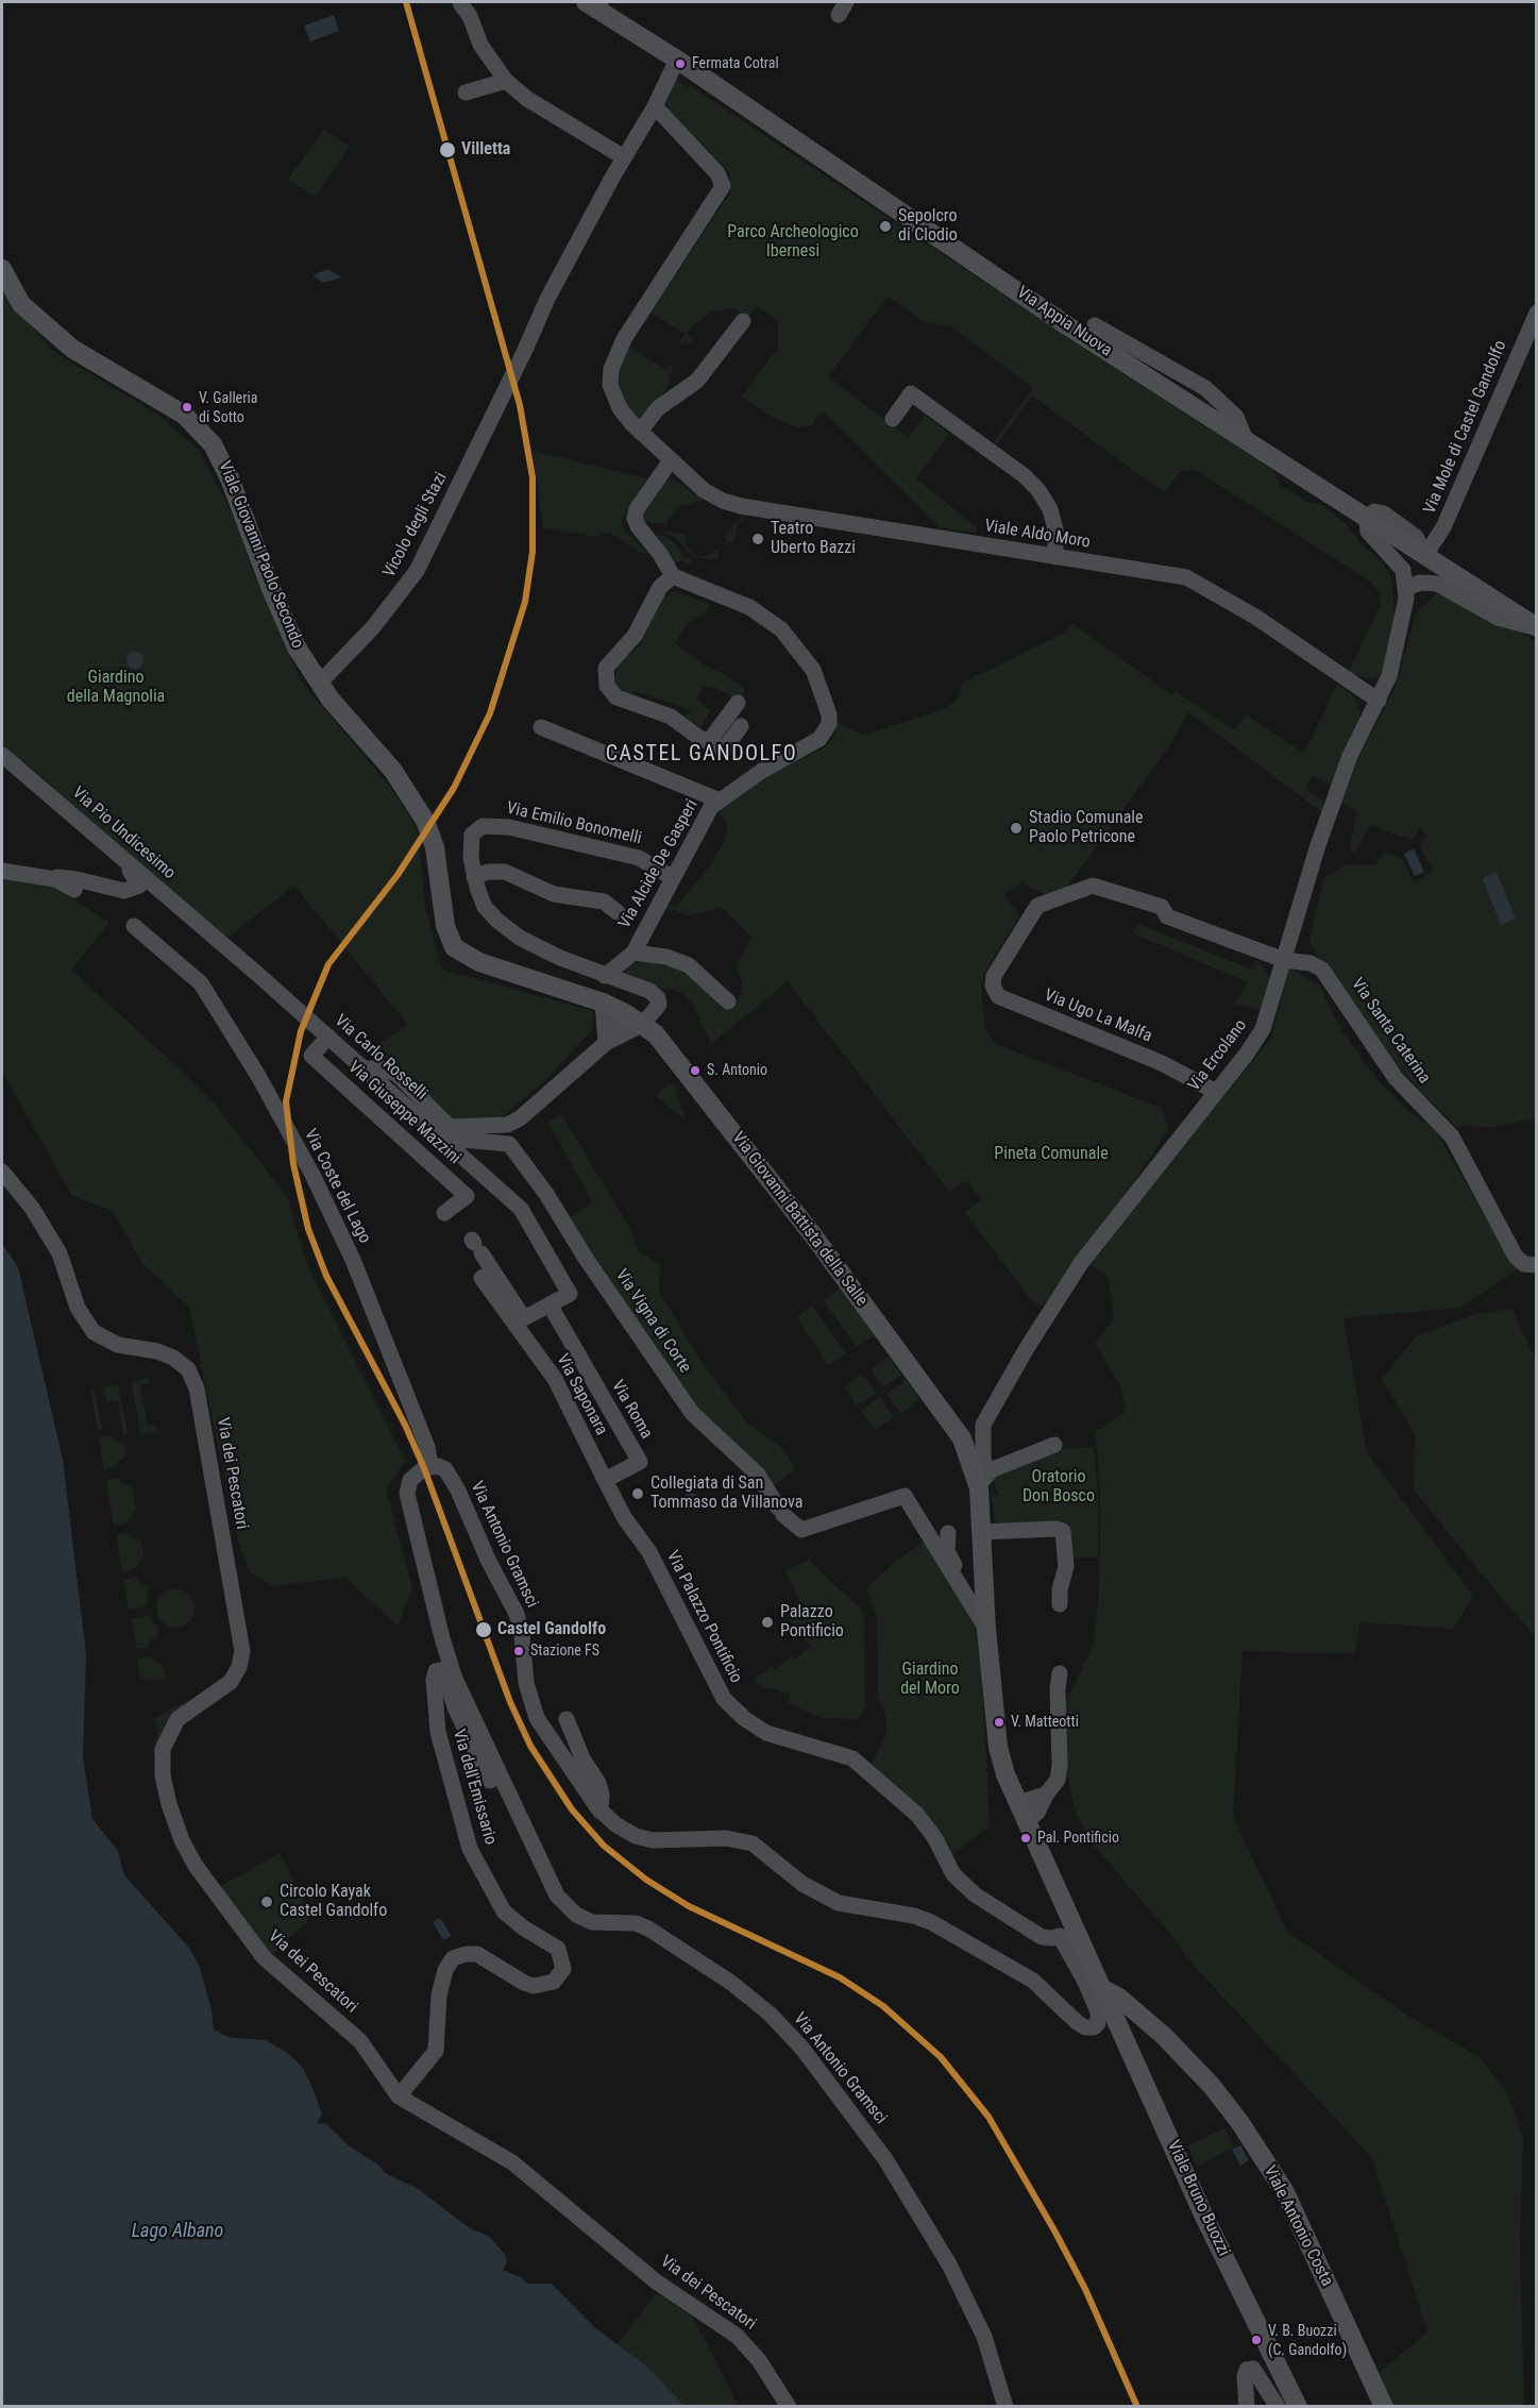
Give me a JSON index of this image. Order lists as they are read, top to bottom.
{
  "streets": {
    "main road": [
      "Via Appia Nuova",
      "Viale Giovanni Paolo Secondo",
      "Via Giovanni Battista della Salle",
      "Viale Bruno Buozzi",
      "Viale Antonio Costa"
    ],
    "street": [
      "Via Mole di Castel Gandolfo",
      "Vicolo degli Stazi",
      "Viale Aldo Moro",
      "Via Emilio Bonomelli",
      "Via Pio Undicesimo",
      "Via Alcide De Gasperi",
      "Via Ugo La Malfa",
      "Via Santa Caterina",
      "Via Ercolano",
      "Via Carlo Rosselli",
      "Via Giuseppe Mazzini",
      "Via Coste del Lago",
      "Via Vigna di Corte",
      "Via Saponara",
      "Via Roma",
      "Via dei Pescatori",
      "Via Antonio Gramsci",
      "Via Palazzo Pontificio",
      "Via dell'Emissario"
    ]
  },
  "crossings": [
    ["Via Appia Nuova", "Via Mole di Castel Gandolfo"],
    ["Vicolo degli Stazi", "Viale Giovanni Paolo Secondo"],
    ["Viale Aldo Moro", "Via Ercolano"],
    ["Viale Giovanni Paolo Secondo", "Via Giovanni Battista della Salle"],
    ["Via Emilio Bonomelli", "Via Alcide De Gasperi"],
    ["Via Pio Undicesimo", "Via Carlo Rosselli"],
    ["Via Ugo La Malfa", "Via Santa Caterina"],
    ["Via Ugo La Malfa", "Via Ercolano"],
    ["Via Santa Caterina", "Via Ercolano"],
    ["Via Ercolano", "Via Giovanni Battista della Salle"],
    ["Via Carlo Rosselli", "Via Giuseppe Mazzini"],
    ["Via Carlo Rosselli", "Via Roma"],
    ["Via Coste del Lago", "Via Antonio Gramsci"],
    ["Via Giovanni Battista della Salle", "Viale Bruno Buozzi"],
    ["Via Saponara", "Via Roma"],
    ["Via Saponara", "Via Palazzo Pontificio"],
    ["Via Roma", "Via Palazzo Pontificio"],
    ["Via dei Pescatori", "Via dell'Emissario"],
    ["Via Antonio Gramsci", "Via Palazzo Pontificio"],
    ["Via Antonio Gramsci", "Via dell'Emissario"],
    ["Viale Bruno Buozzi", "Viale Antonio Costa"]
  ],
  "districts": ["CASTEL GANDOLFO"],
  "water": ["Lago Albano"],
  "parks": [
    "Parco Archeologico Ibernesi",
    "Giardino della Magnolia",
    "Pineta Comunale",
    "Oratorio Don Bosco",
    "Giardino del Moro"
  ],
  "places": [
    "Fermata Cotral",
    "Villetta",
    "Sepolcro di Clodio",
    "V. Galleria di Sotto",
    "Teatro Uberto Bazzi",
    "Stadio Comunale Paolo Petricone",
    "S. Antonio",
    "Collegiata di San Tommaso da Villanova",
    "Palazzo Pontificio",
    "Castel Gandolfo",
    "Stazione FS",
    "V. Matteotti",
    "Pal. Pontificio",
    "Circolo Kayak Castel Gandolfo",
    "V. B. Buozzi (C. Gandolfo)"
  ]
}
